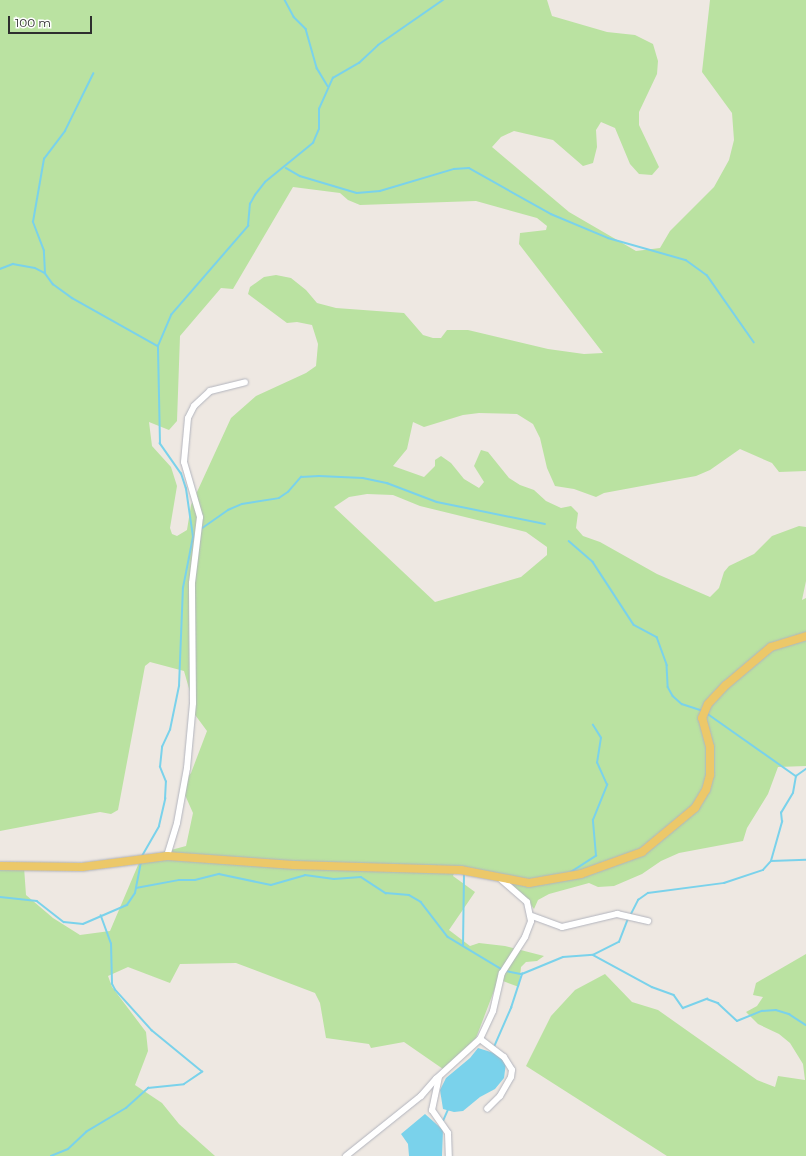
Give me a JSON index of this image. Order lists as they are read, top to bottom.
{
  "scale_bar": "100 m"
}
